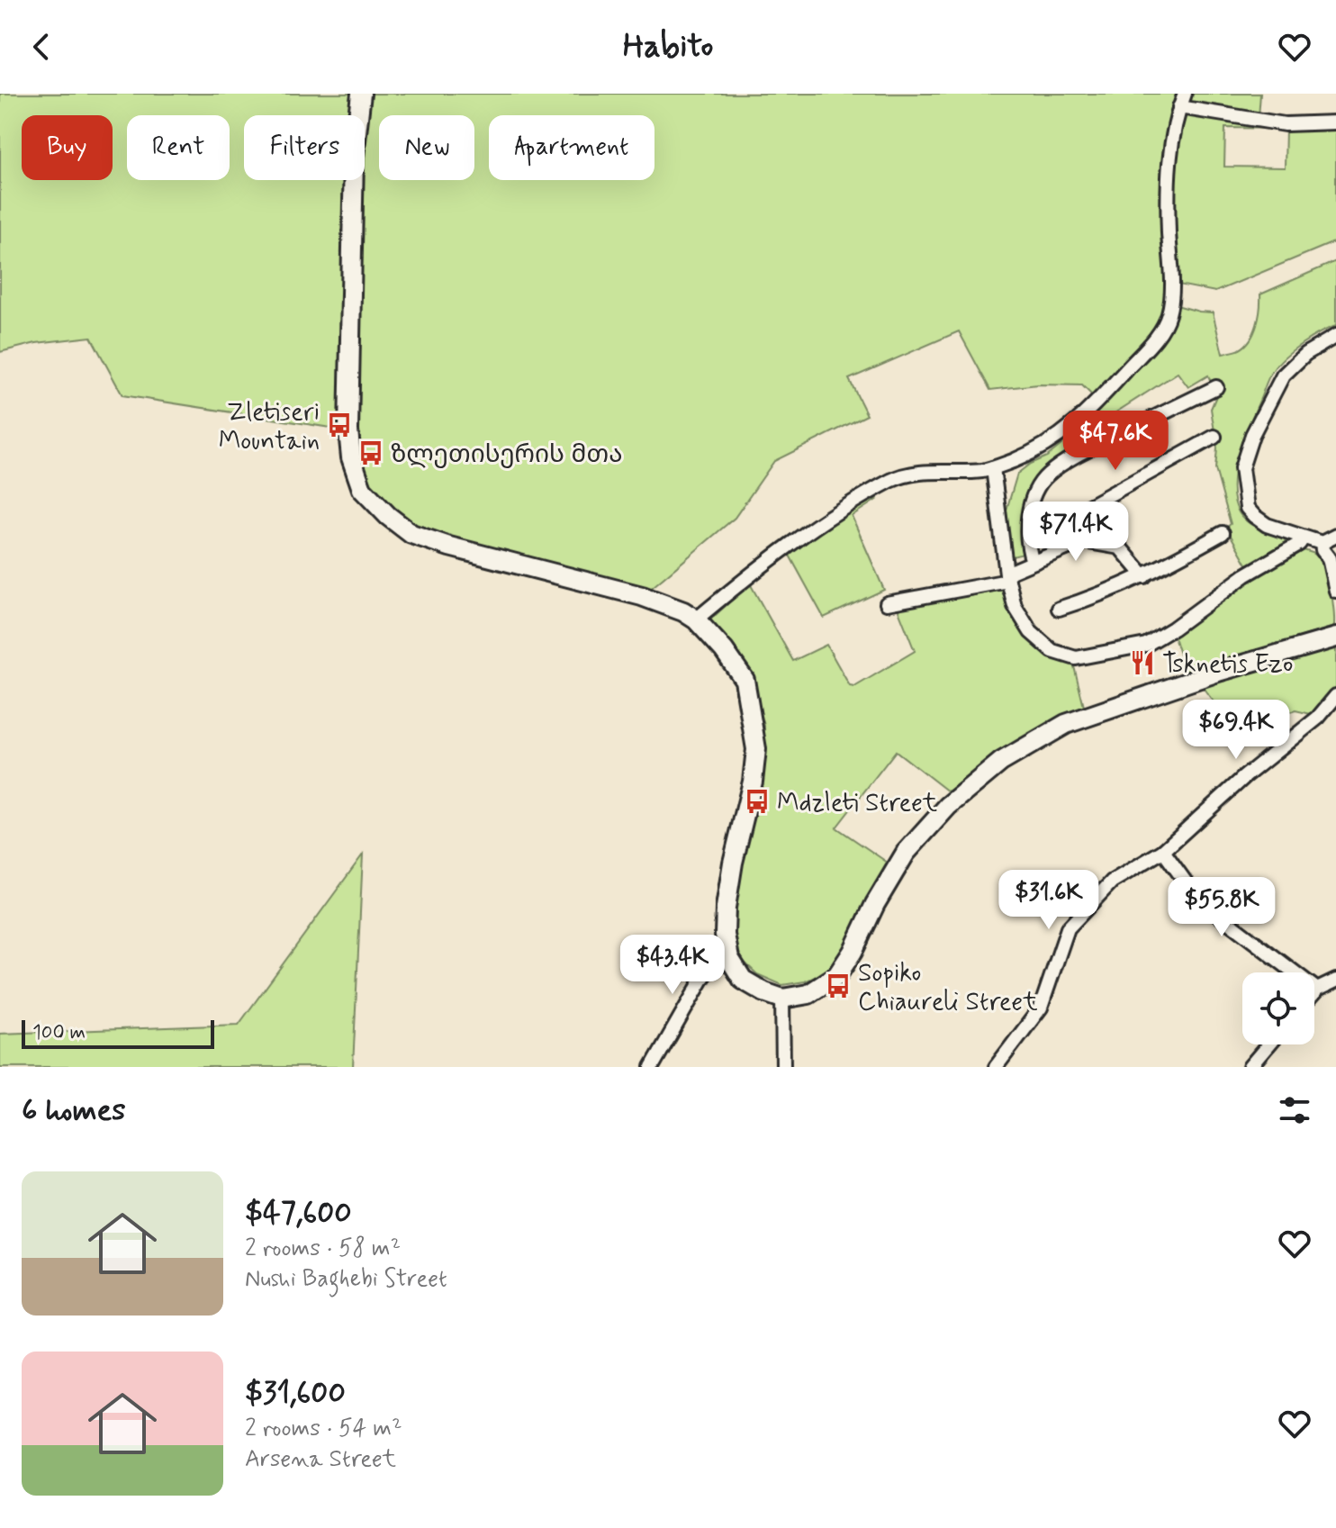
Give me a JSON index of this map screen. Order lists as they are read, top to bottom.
{
  "places": {
    "bus stop": [
      "Zletiseri Mountain",
      "ზლეთისერის მთა",
      "Mdzleti Street",
      "Sopiko Chiaureli Street"
    ],
    "restaurant": ["Tsknetis Ezo"]
  },
  "scale_bar": "100 m",
  "page": {
    "header": "Habito",
    "chip": [
      "Buy",
      "Rent",
      "Filters",
      "New",
      "Apartment"
    ],
    "price": [
      "$47.6K",
      "$71.4K",
      "$69.4K",
      "$31.6K",
      "$55.8K",
      "$43.4K"
    ],
    "scale": "100 m",
    "heading": "6 homes",
    "list": [
      {
        "name": "$47,600",
        "note": "2 rooms · 58 m² · Nushi Baghebi Street"
      },
      {
        "name": "$31,600",
        "note": "2 rooms · 54 m² · Arsena Street"
      }
    ]
  }
}
